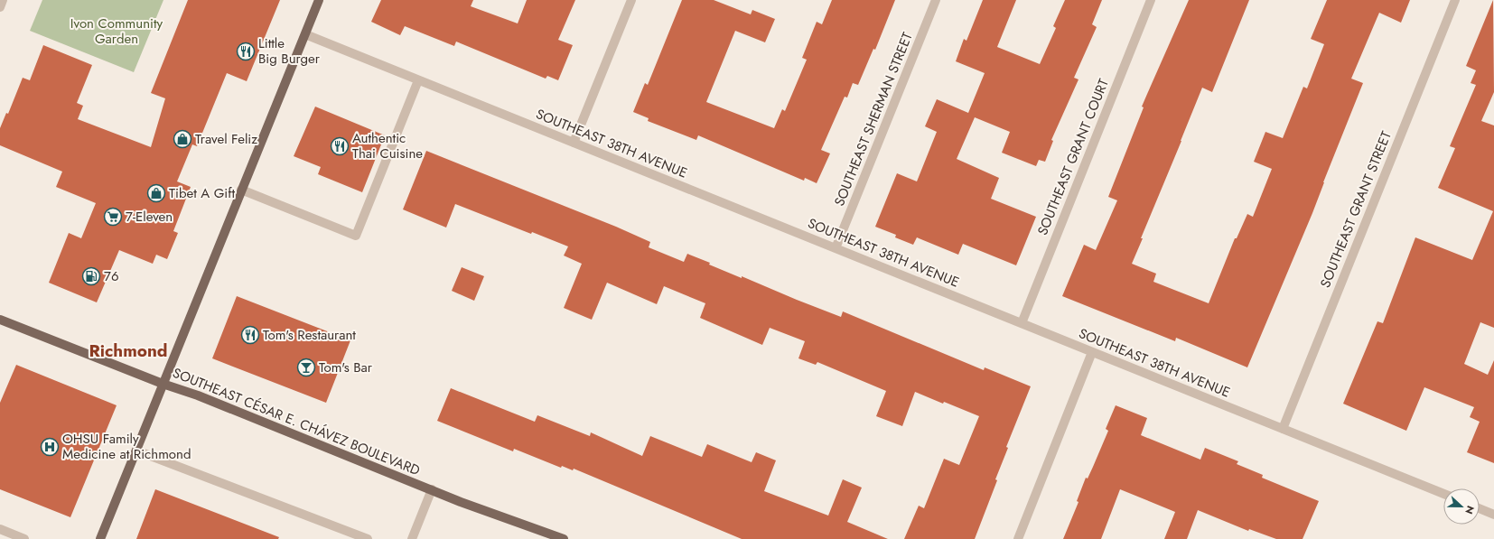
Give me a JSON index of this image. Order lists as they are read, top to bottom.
{
  "streets": {
    "main road": ["SOUTHEAST CÉSAR E. CHÁVEZ BOULEVARD"],
    "street": [
      "SOUTHEAST SHERMAN STREET",
      "SOUTHEAST 38TH AVENUE",
      "SOUTHEAST GRANT COURT",
      "SOUTHEAST GRANT STREET"
    ]
  },
  "crossings": [
    ["SOUTHEAST SHERMAN STREET", "SOUTHEAST 38TH AVENUE"],
    ["SOUTHEAST 38TH AVENUE", "SOUTHEAST GRANT COURT"],
    ["SOUTHEAST 38TH AVENUE", "SOUTHEAST GRANT STREET"]
  ],
  "districts": ["Richmond"],
  "parks": ["Ivon Community Garden"],
  "places": {
    "restaurant": ["Little Big Burger", "Authentic Thai Cuisine", "Tom's Restaurant"],
    "shop": ["Travel Feliz", "Tibet A Gift"],
    "supermarket": ["7-Eleven"],
    "fuel station": ["76"],
    "bar": ["Tom's Bar"],
    "hospital": ["OHSU Family Medicine at Richmond"]
  },
  "north": "right"
}
